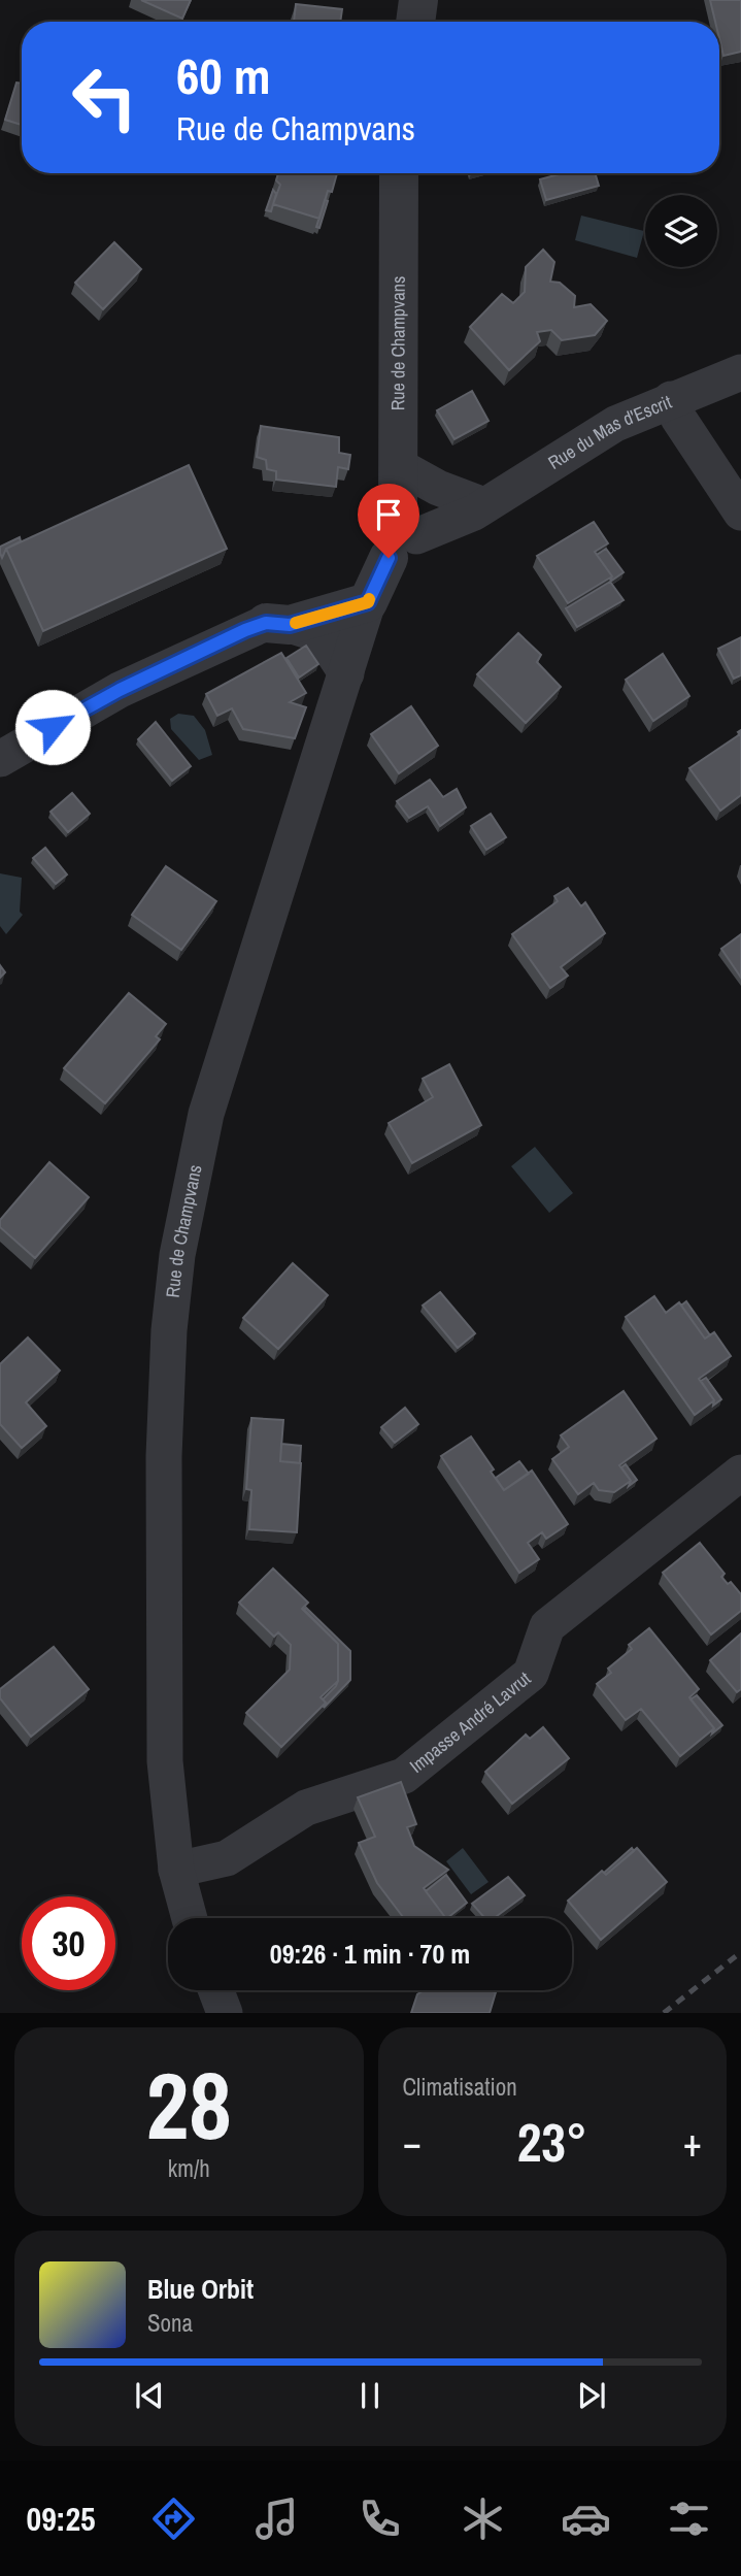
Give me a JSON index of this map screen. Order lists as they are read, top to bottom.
{
  "streets": {
    "street": ["Rue de Champvans", "Rue du Mas d'Escrit", "Impasse André Lavrut"]
  },
  "crossings": [
    ["Rue de Champvans", "Rue du Mas d'Escrit"],
    ["Rue de Champvans", "Impasse André Lavrut"]
  ],
  "page": {
    "turn": ["60 m", "Rue de Champvans"],
    "limit": "30",
    "trip": "09:26 · 1 min · 70 m",
    "tile": [
      ["28", "km/h"],
      "Climatisation"
    ],
    "heat": ["−", "23°", "+"],
    "song": ["Blue Orbit", "Sona"],
    "tabs": "09:25"
  }
}
